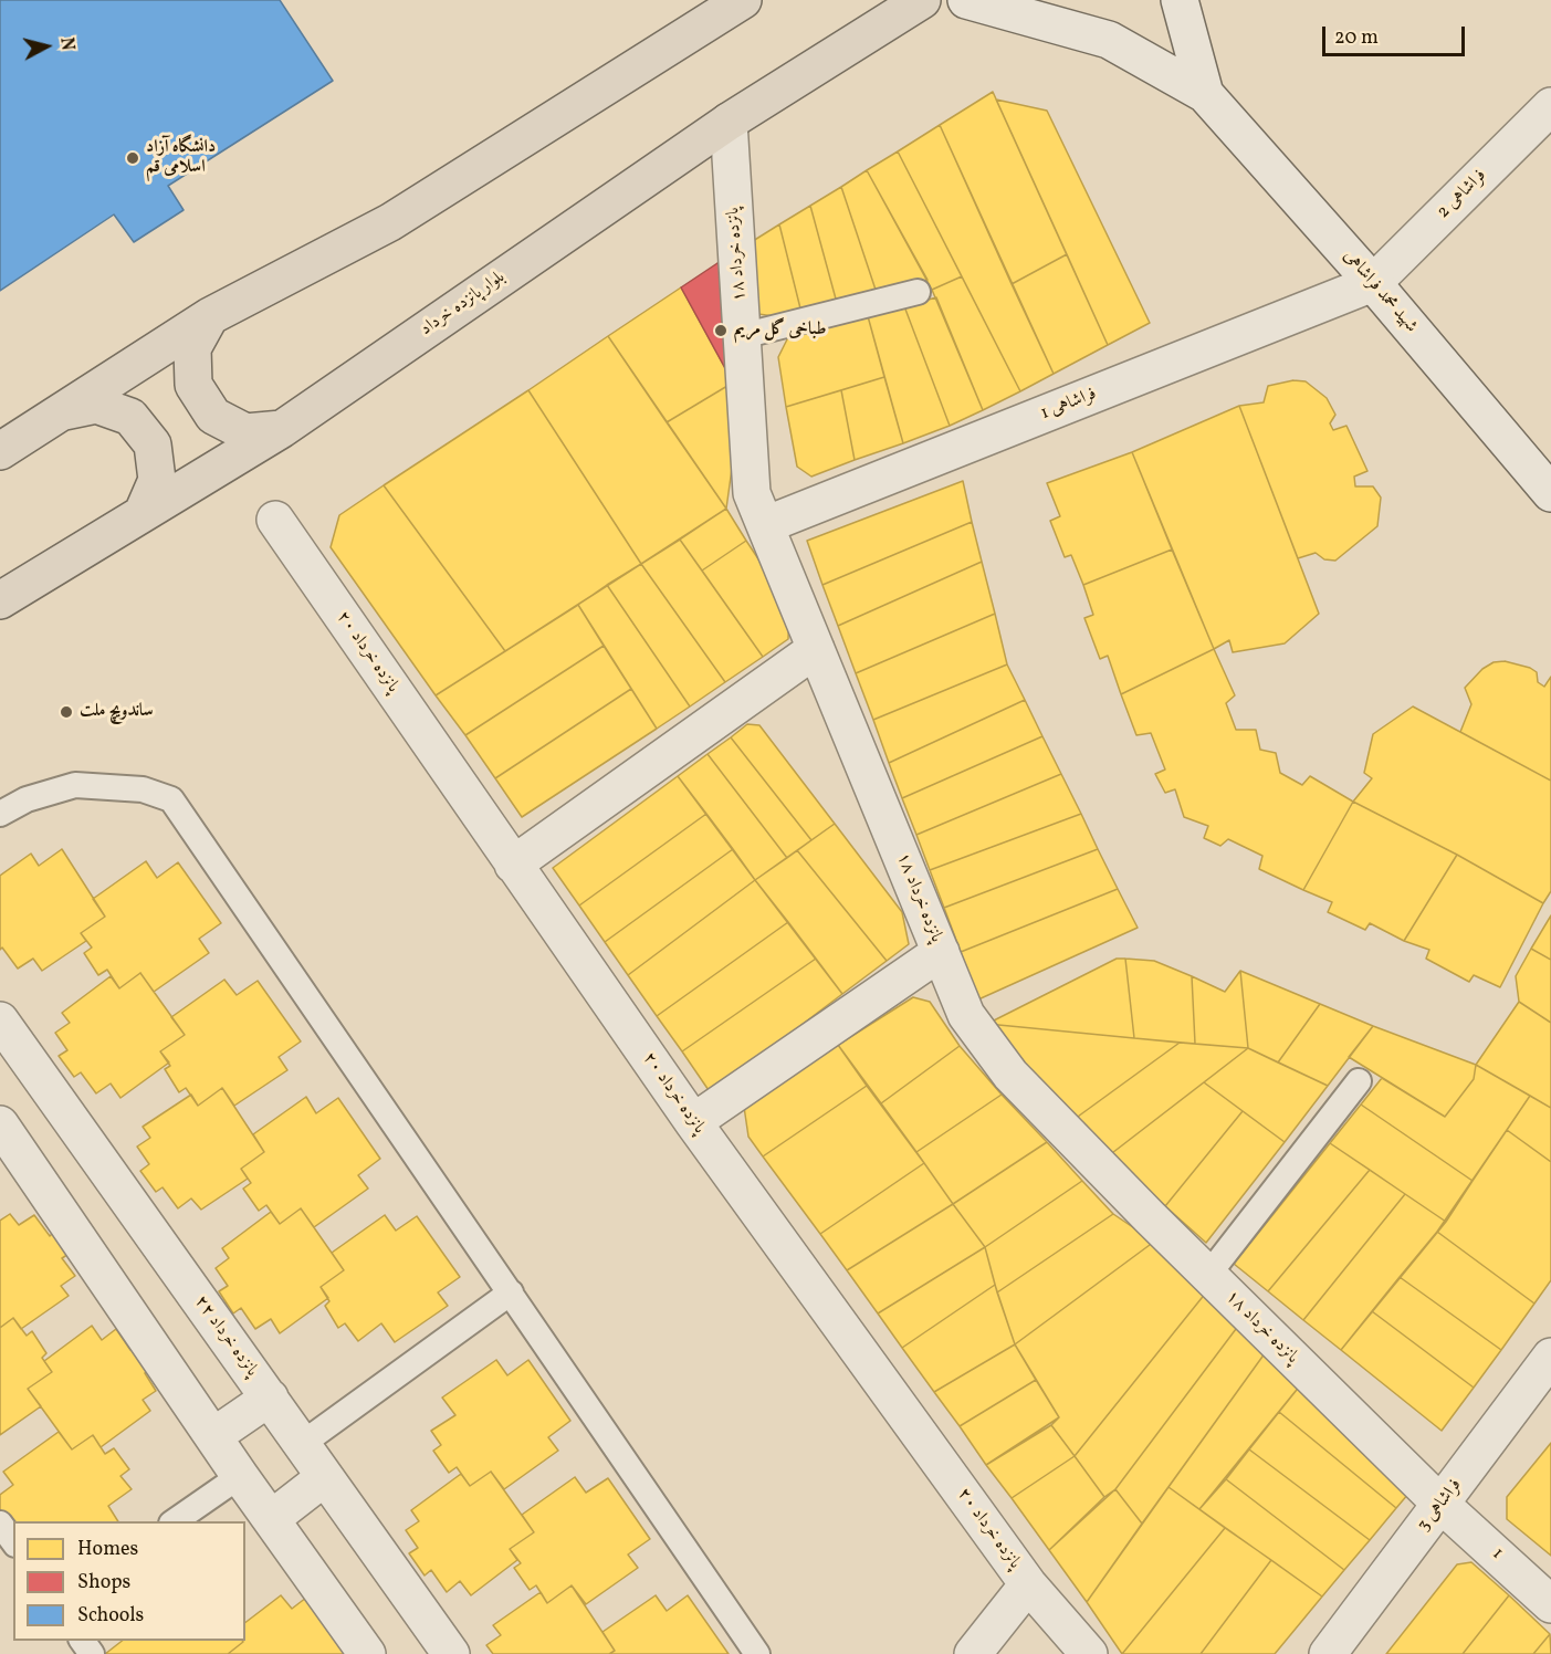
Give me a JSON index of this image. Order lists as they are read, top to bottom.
{
  "streets": {
    "main road": ["بلوار پانزده خرداد"],
    "street": [
      "فراشاهی 2",
      "پانزده خرداد ۱۸",
      "شهید محمد فراشاهی",
      "فراشاهی 1",
      "پانزده خرداد ۲۰",
      "پانزده خرداد ۲۲",
      "فراشاهی 3",
      "1"
    ]
  },
  "crossings": [
    ["فراشاهی 2", "شهید محمد فراشاهی"],
    ["فراشاهی 2", "فراشاهی 1"],
    ["پانزده خرداد ۱۸", "بلوار پانزده خرداد"],
    ["پانزده خرداد ۱۸", "فراشاهی 1"],
    ["پانزده خرداد ۱۸", "فراشاهی 3"],
    ["پانزده خرداد ۱۸", "1"],
    ["شهید محمد فراشاهی", "فراشاهی 1"],
    ["فراشاهی 3", "1"]
  ],
  "places": ["دانشگاه آزاد اسلامی قم", "طباخی گل مریم", "ساندویچ ملت"],
  "legend": ["Homes", "Shops", "Schools"],
  "scale_bar": "20 m",
  "north": "right"
}
